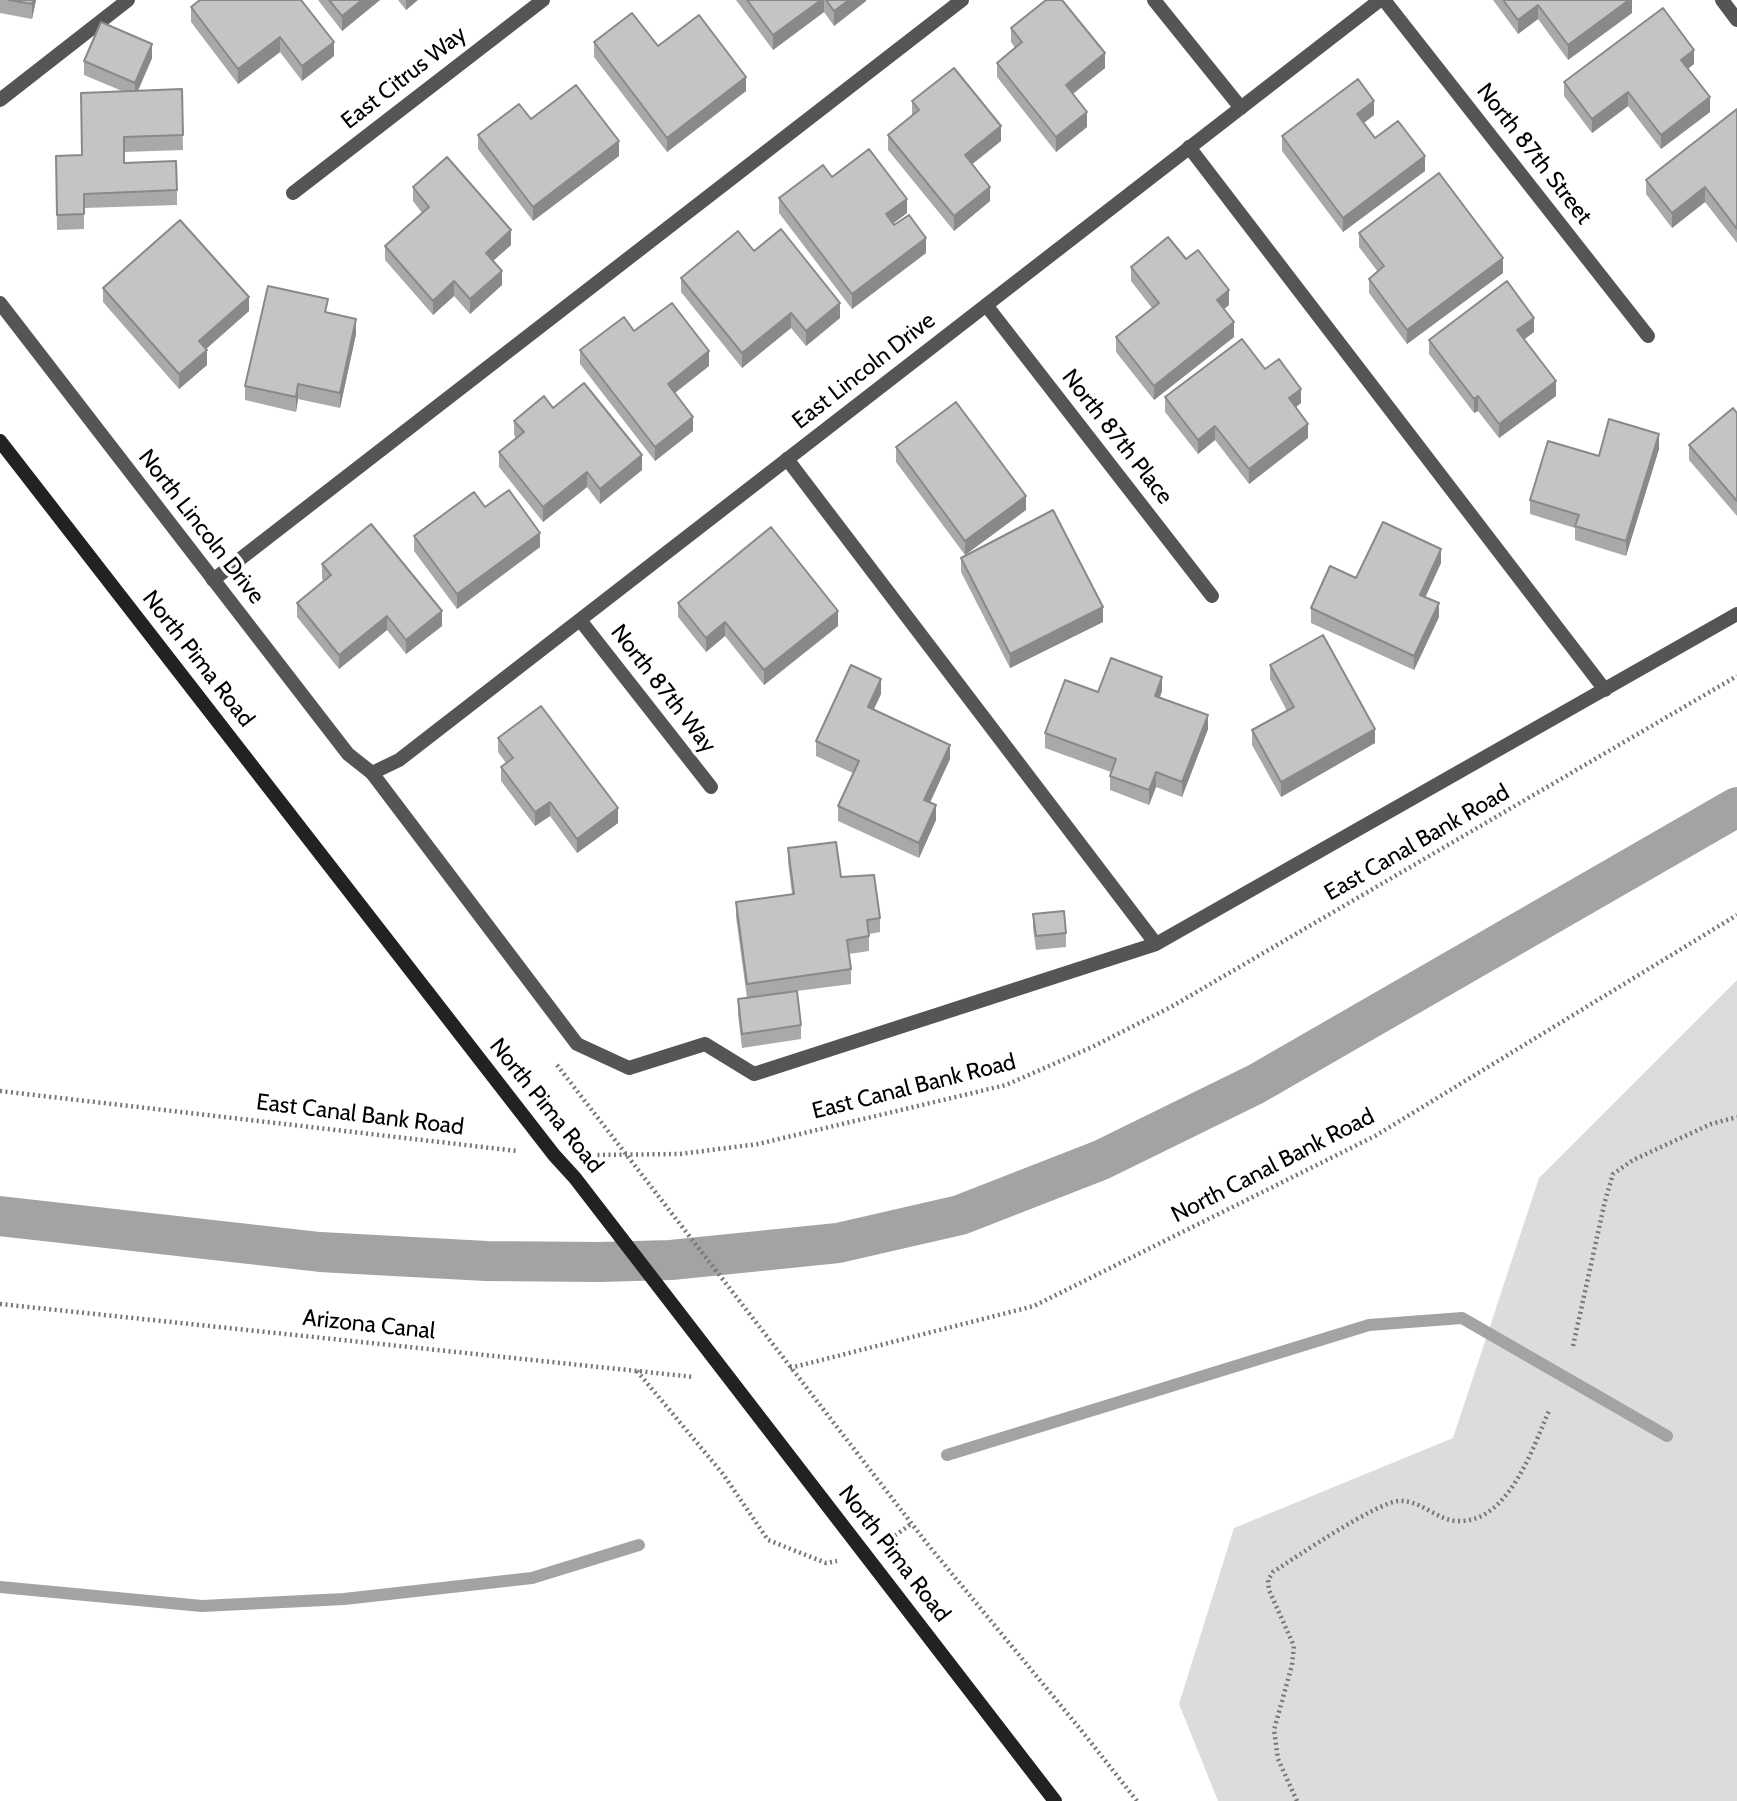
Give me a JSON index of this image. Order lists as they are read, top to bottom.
{
  "streets": {
    "main road": ["North Pima Road"],
    "street": [
      "East Citrus Way",
      "North 87th Street",
      "East Lincoln Drive",
      "North 87th Place",
      "North Lincoln Drive",
      "North 87th Way"
    ],
    "path": ["East Canal Bank Road", "North Canal Bank Road", "Arizona Canal"]
  },
  "crossings": [
    ["North 87th Street", "East Lincoln Drive"],
    ["East Lincoln Drive", "North 87th Place"],
    ["East Lincoln Drive", "North Lincoln Drive"],
    ["East Lincoln Drive", "North 87th Way"],
    ["North Pima Road", "East Canal Bank Road"],
    ["North Pima Road", "Arizona Canal"]
  ]
}
